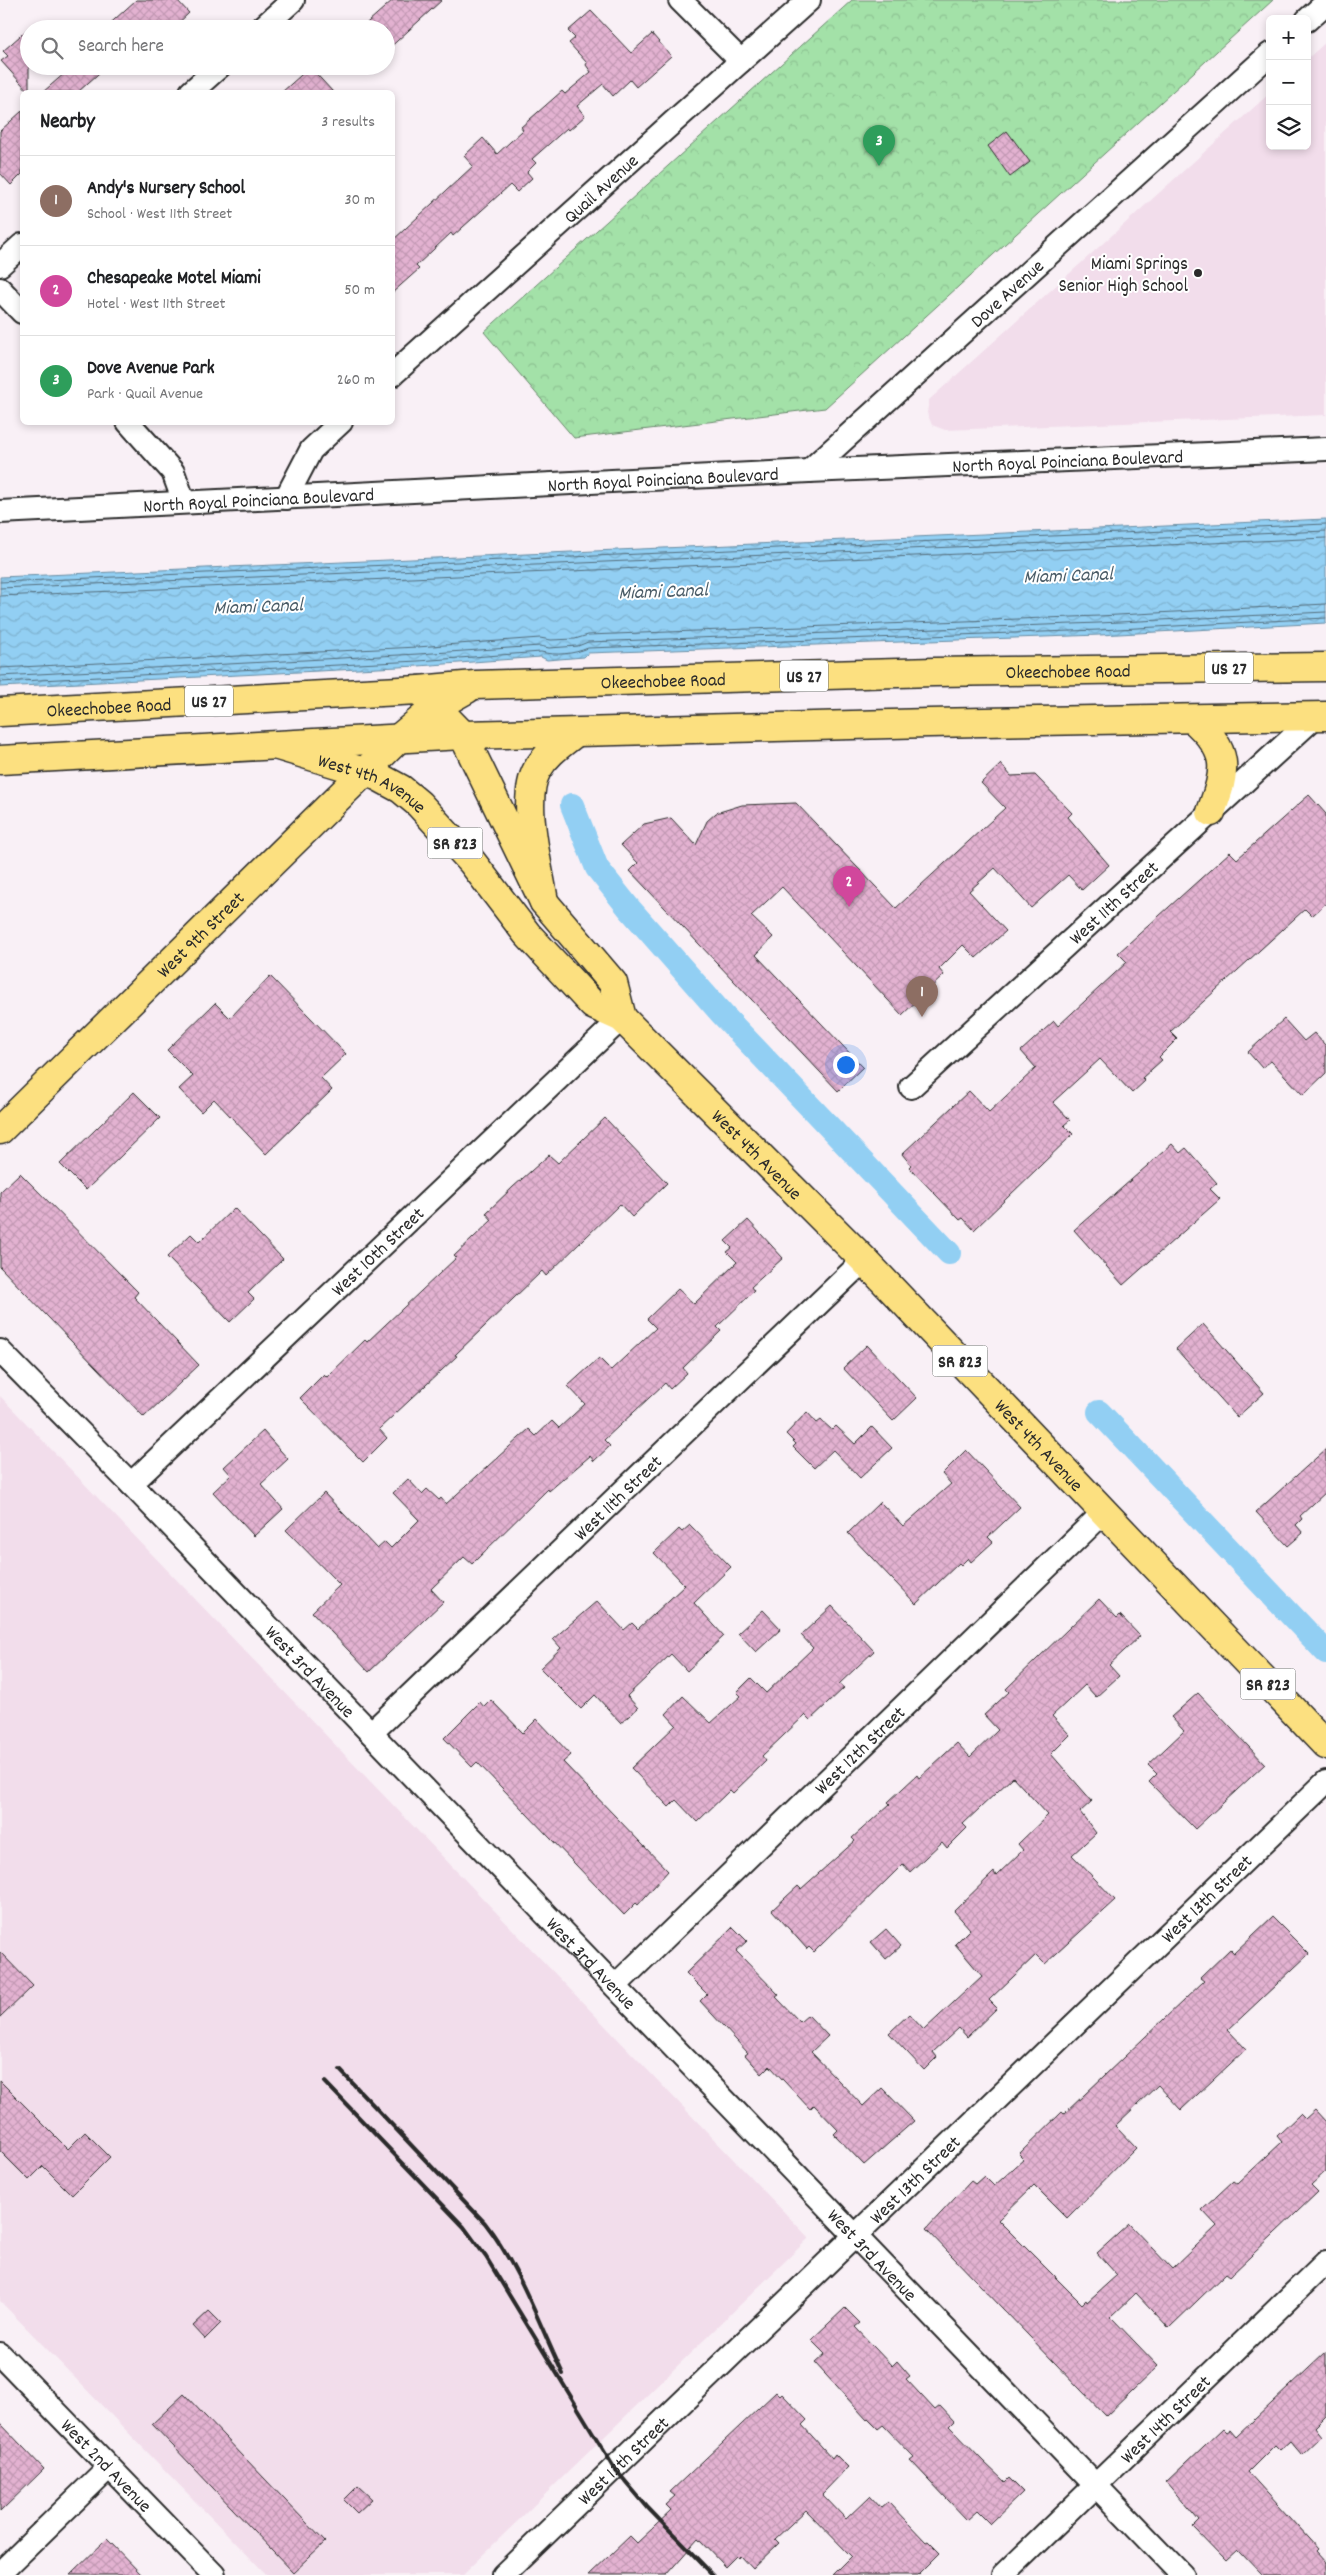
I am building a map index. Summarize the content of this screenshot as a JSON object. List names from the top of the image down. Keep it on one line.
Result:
{"streets":{"main road":["US 27","Okeechobee Road","West 4th Avenue","SR 823","West 9th Street"],"street":["Quail Avenue","Dove Avenue","North Royal Poinciana Boulevard","West 11th Street","West 10th Street","West 3rd Avenue","West 12th Street","West 13th Street","West 14th Street","West 2nd Avenue"]},"crossings":[["Dove Avenue","North Royal Poinciana Boulevard"],["Okeechobee Road","West 4th Avenue"],["Okeechobee Road","West 9th Street"],["West 4th Avenue","West 11th Street"],["West 4th Avenue","West 9th Street"],["West 4th Avenue","West 10th Street"],["West 4th Avenue","West 12th Street"],["West 11th Street","West 3rd Avenue"],["West 10th Street","West 3rd Avenue"],["West 3rd Avenue","West 12th Street"],["West 3rd Avenue","West 13th Street"],["West 3rd Avenue","West 14th Street"]],"water":["Miami Canal"],"places":["Miami Springs Senior High School"],"page":{"map_buttons":["+","−"],"search":"Search here","heading":["Nearby","3 results"],"pins":["3","2","1"],"list":[{"mark":"1","name":"Andy's Nursery School","note":"School · West 11th Street","value":"30 m"},{"mark":"2","name":"Chesapeake Motel Miami","note":"Hotel · West 11th Street","value":"50 m"},{"mark":"3","name":"Dove Avenue Park","note":"Park · Quail Avenue","value":"260 m"}]}}
